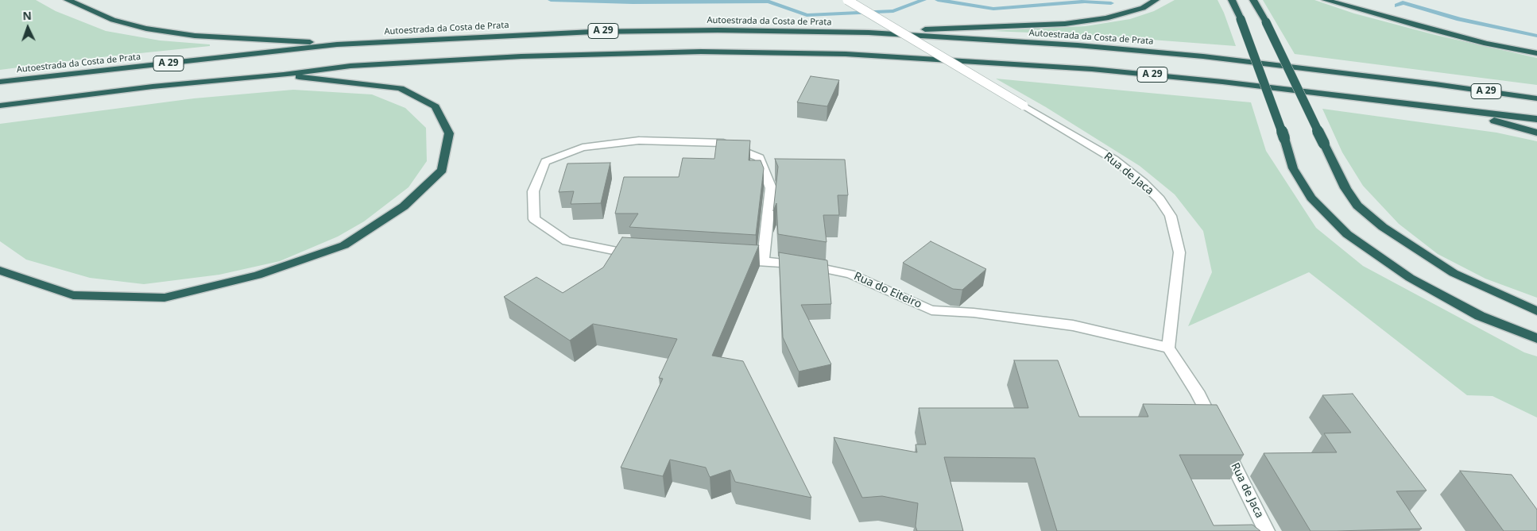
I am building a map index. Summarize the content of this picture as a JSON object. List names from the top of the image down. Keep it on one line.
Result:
{"streets":{"highway":["Autoestrada da Costa de Prata","A 29"],"street":["Rua de Jaca","Rua do Eiteiro"]},"crossings":[["Rua de Jaca","Rua do Eiteiro"]],"north":"top"}
